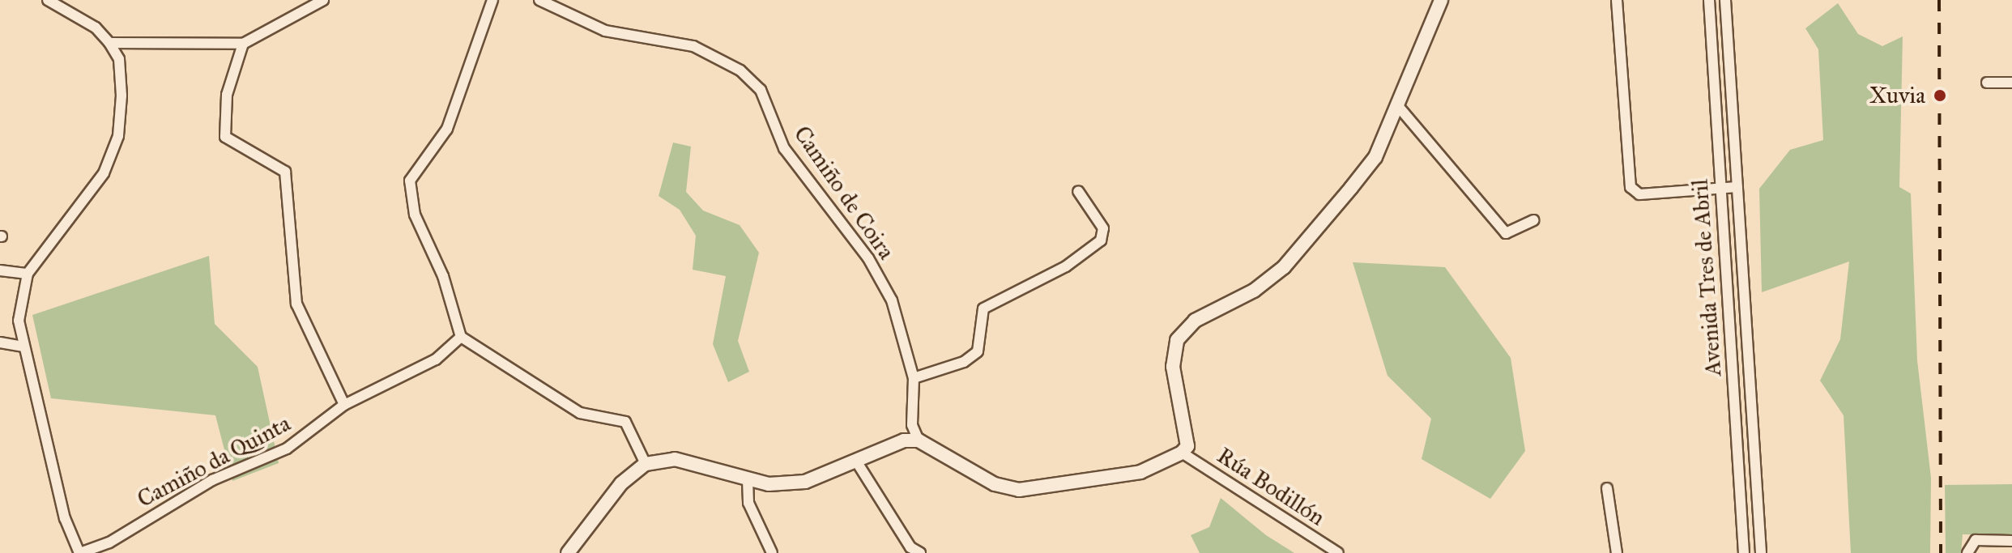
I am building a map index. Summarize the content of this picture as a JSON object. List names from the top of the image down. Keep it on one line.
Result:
{"streets":{"street":["Camiño de Coira","Avenida Tres de Abril","Camiño da Quinta","Rúa Bodillón"]},"places":["Xuvia"]}
